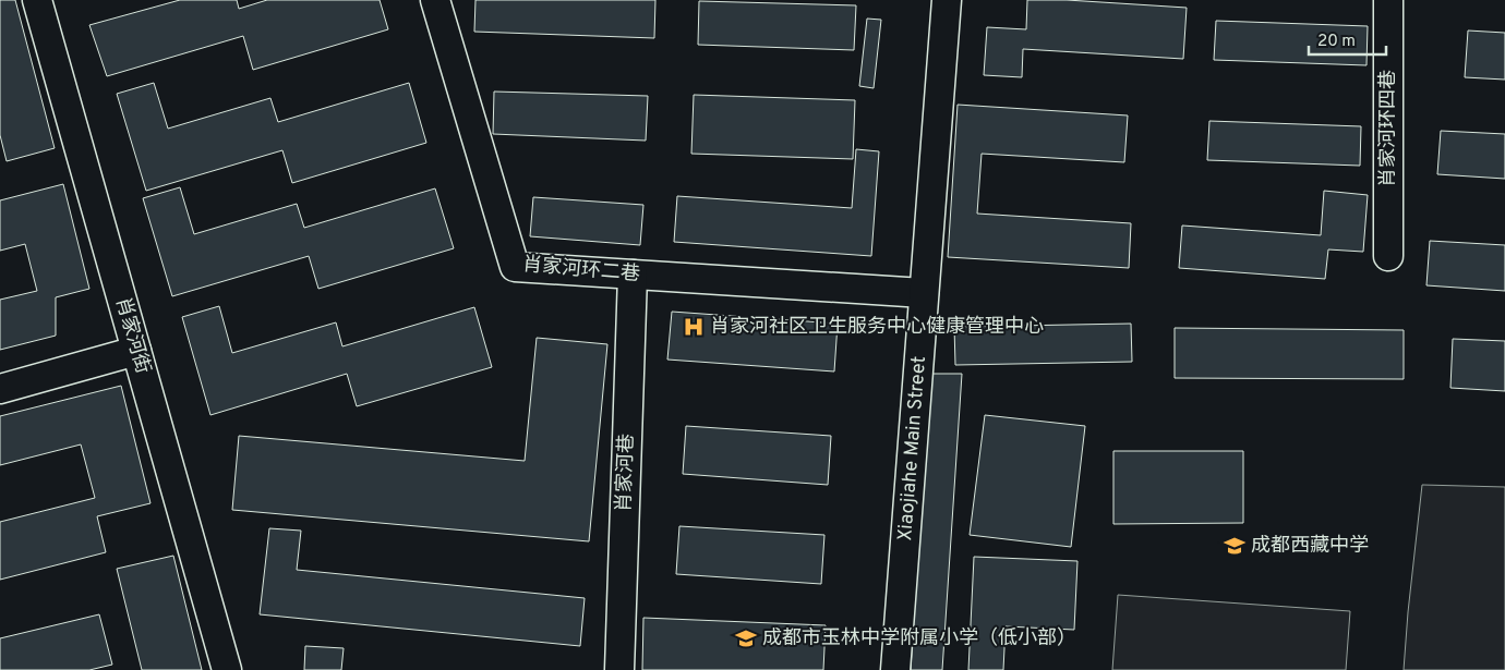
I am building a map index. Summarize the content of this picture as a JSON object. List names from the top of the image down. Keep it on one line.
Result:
{"streets":{"street":["肖家河环四巷","肖家河环二巷","肖家河街","Xiaojiahe Main Street","肖家河巷"]},"crossings":[["肖家河环二巷","Xiaojiahe Main Street"],["肖家河环二巷","肖家河巷"]],"places":{"hospital":["肖家河社区卫生服务中心健康管理中心"],"school or university":["成都西藏中学","成都市玉林中学附属小学（低小部）"]},"scale_bar":"20 m"}
